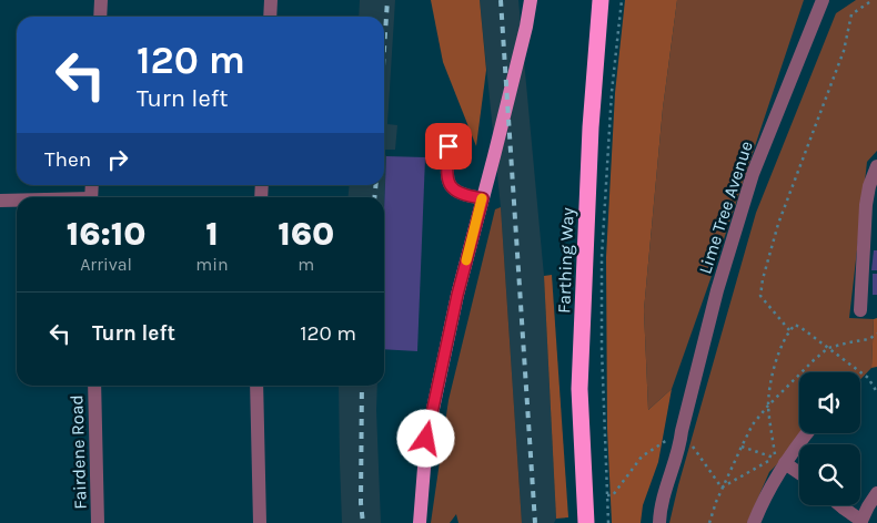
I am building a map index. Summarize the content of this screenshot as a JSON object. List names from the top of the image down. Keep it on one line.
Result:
{"streets":{"highway":["Farthing Way"],"street":["Lime Tree Avenue","Fairdene Road"]},"page":{"turn":["120 m","Turn left"],"then":"Then","eta":["16:10","Arrival","1","min","160","m"],"list":[{"name":"Turn left","value":"120 m"}]}}
